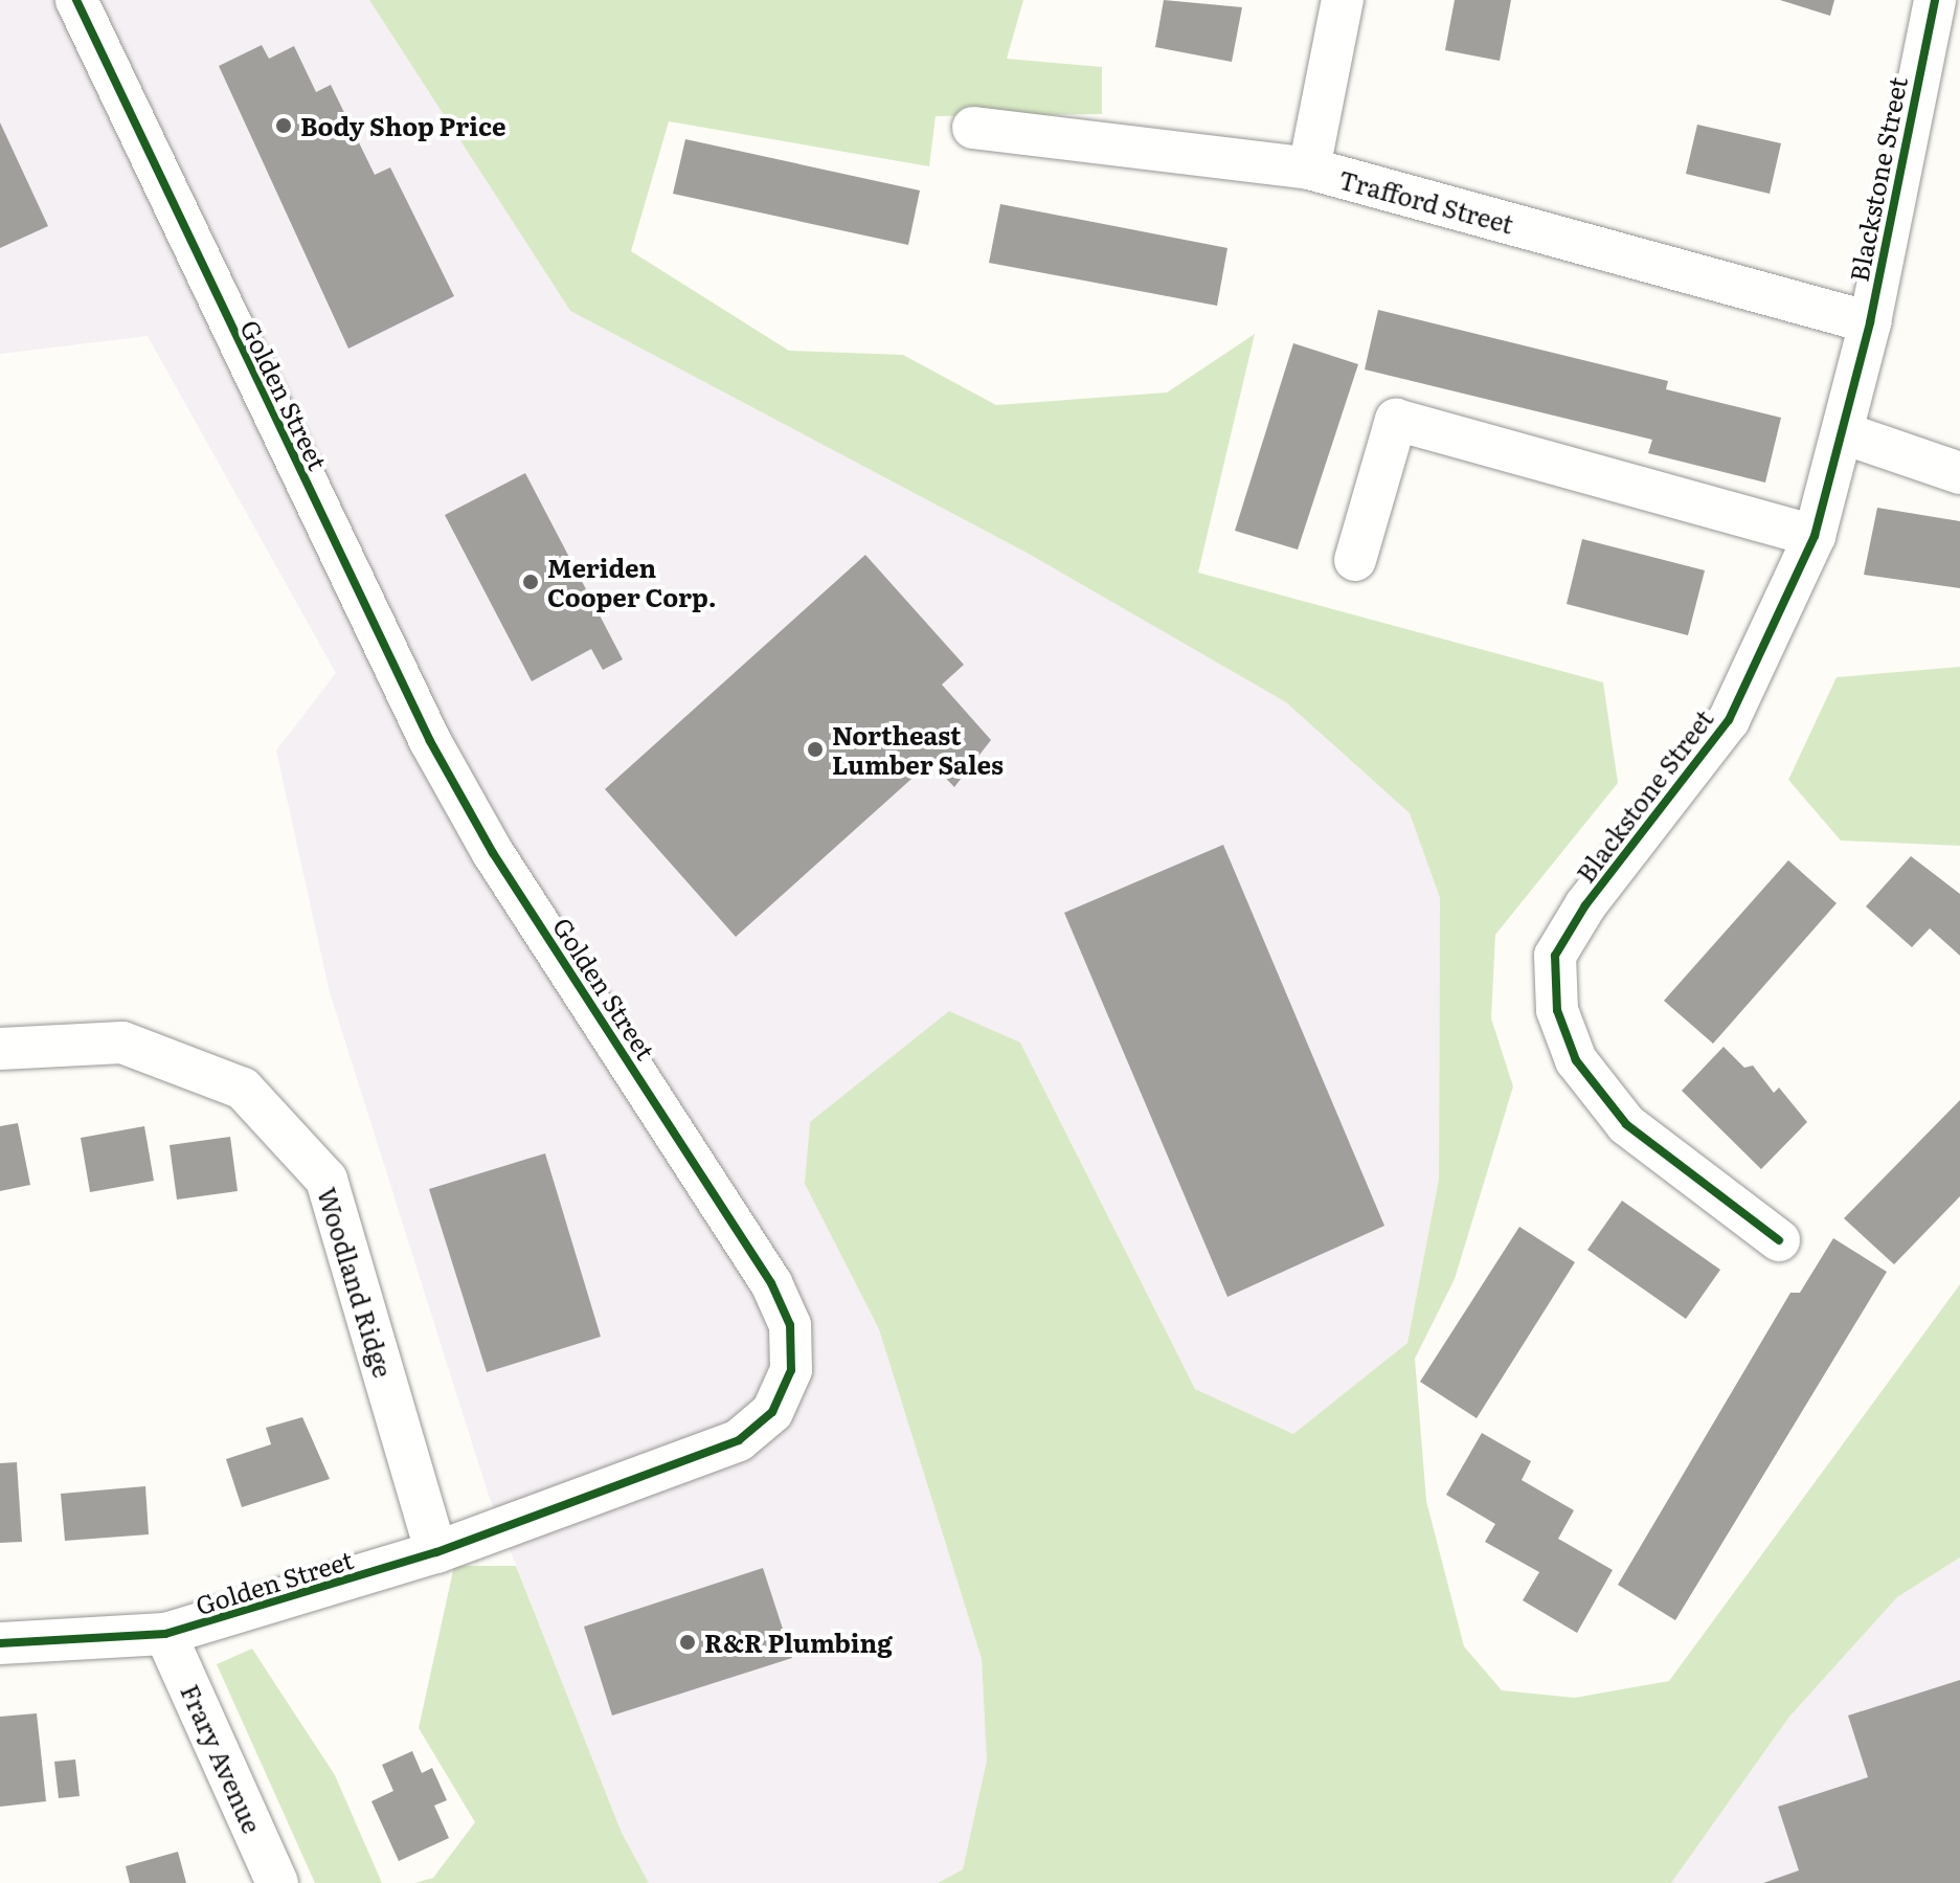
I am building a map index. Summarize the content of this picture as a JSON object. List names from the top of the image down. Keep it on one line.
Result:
{"streets":{"street":["Blackstone Street","Trafford Street","Golden Street","Woodland Ridge","Frary Avenue"]},"crossings":[["Blackstone Street","Trafford Street"],["Golden Street","Woodland Ridge"],["Golden Street","Frary Avenue"]],"places":["Body Shop Price","Meriden Cooper Corp.","Northeast Lumber Sales","R&R Plumbing"]}
